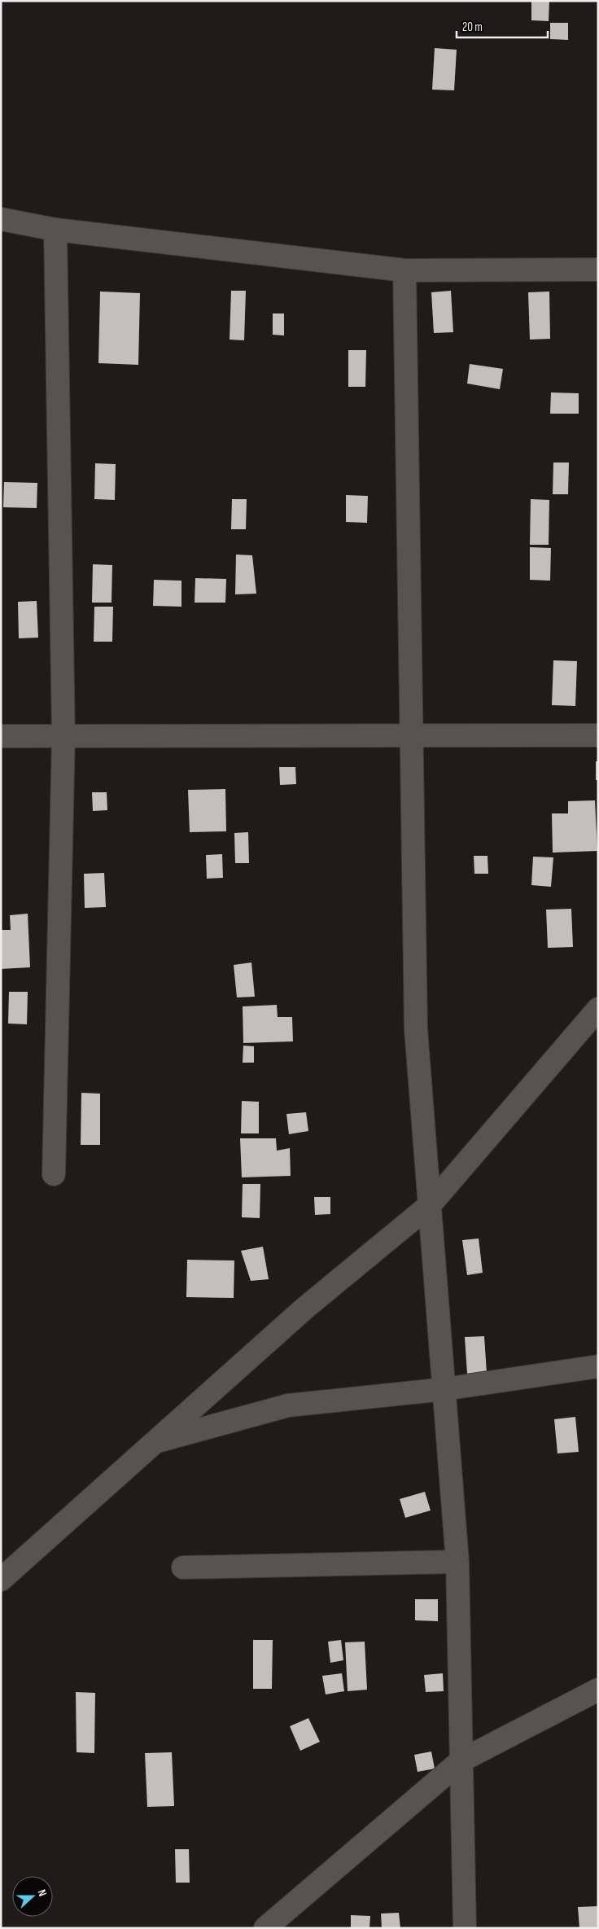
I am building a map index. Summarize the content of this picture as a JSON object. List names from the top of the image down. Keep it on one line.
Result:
{"scale_bar":"20 m","north":"right"}
